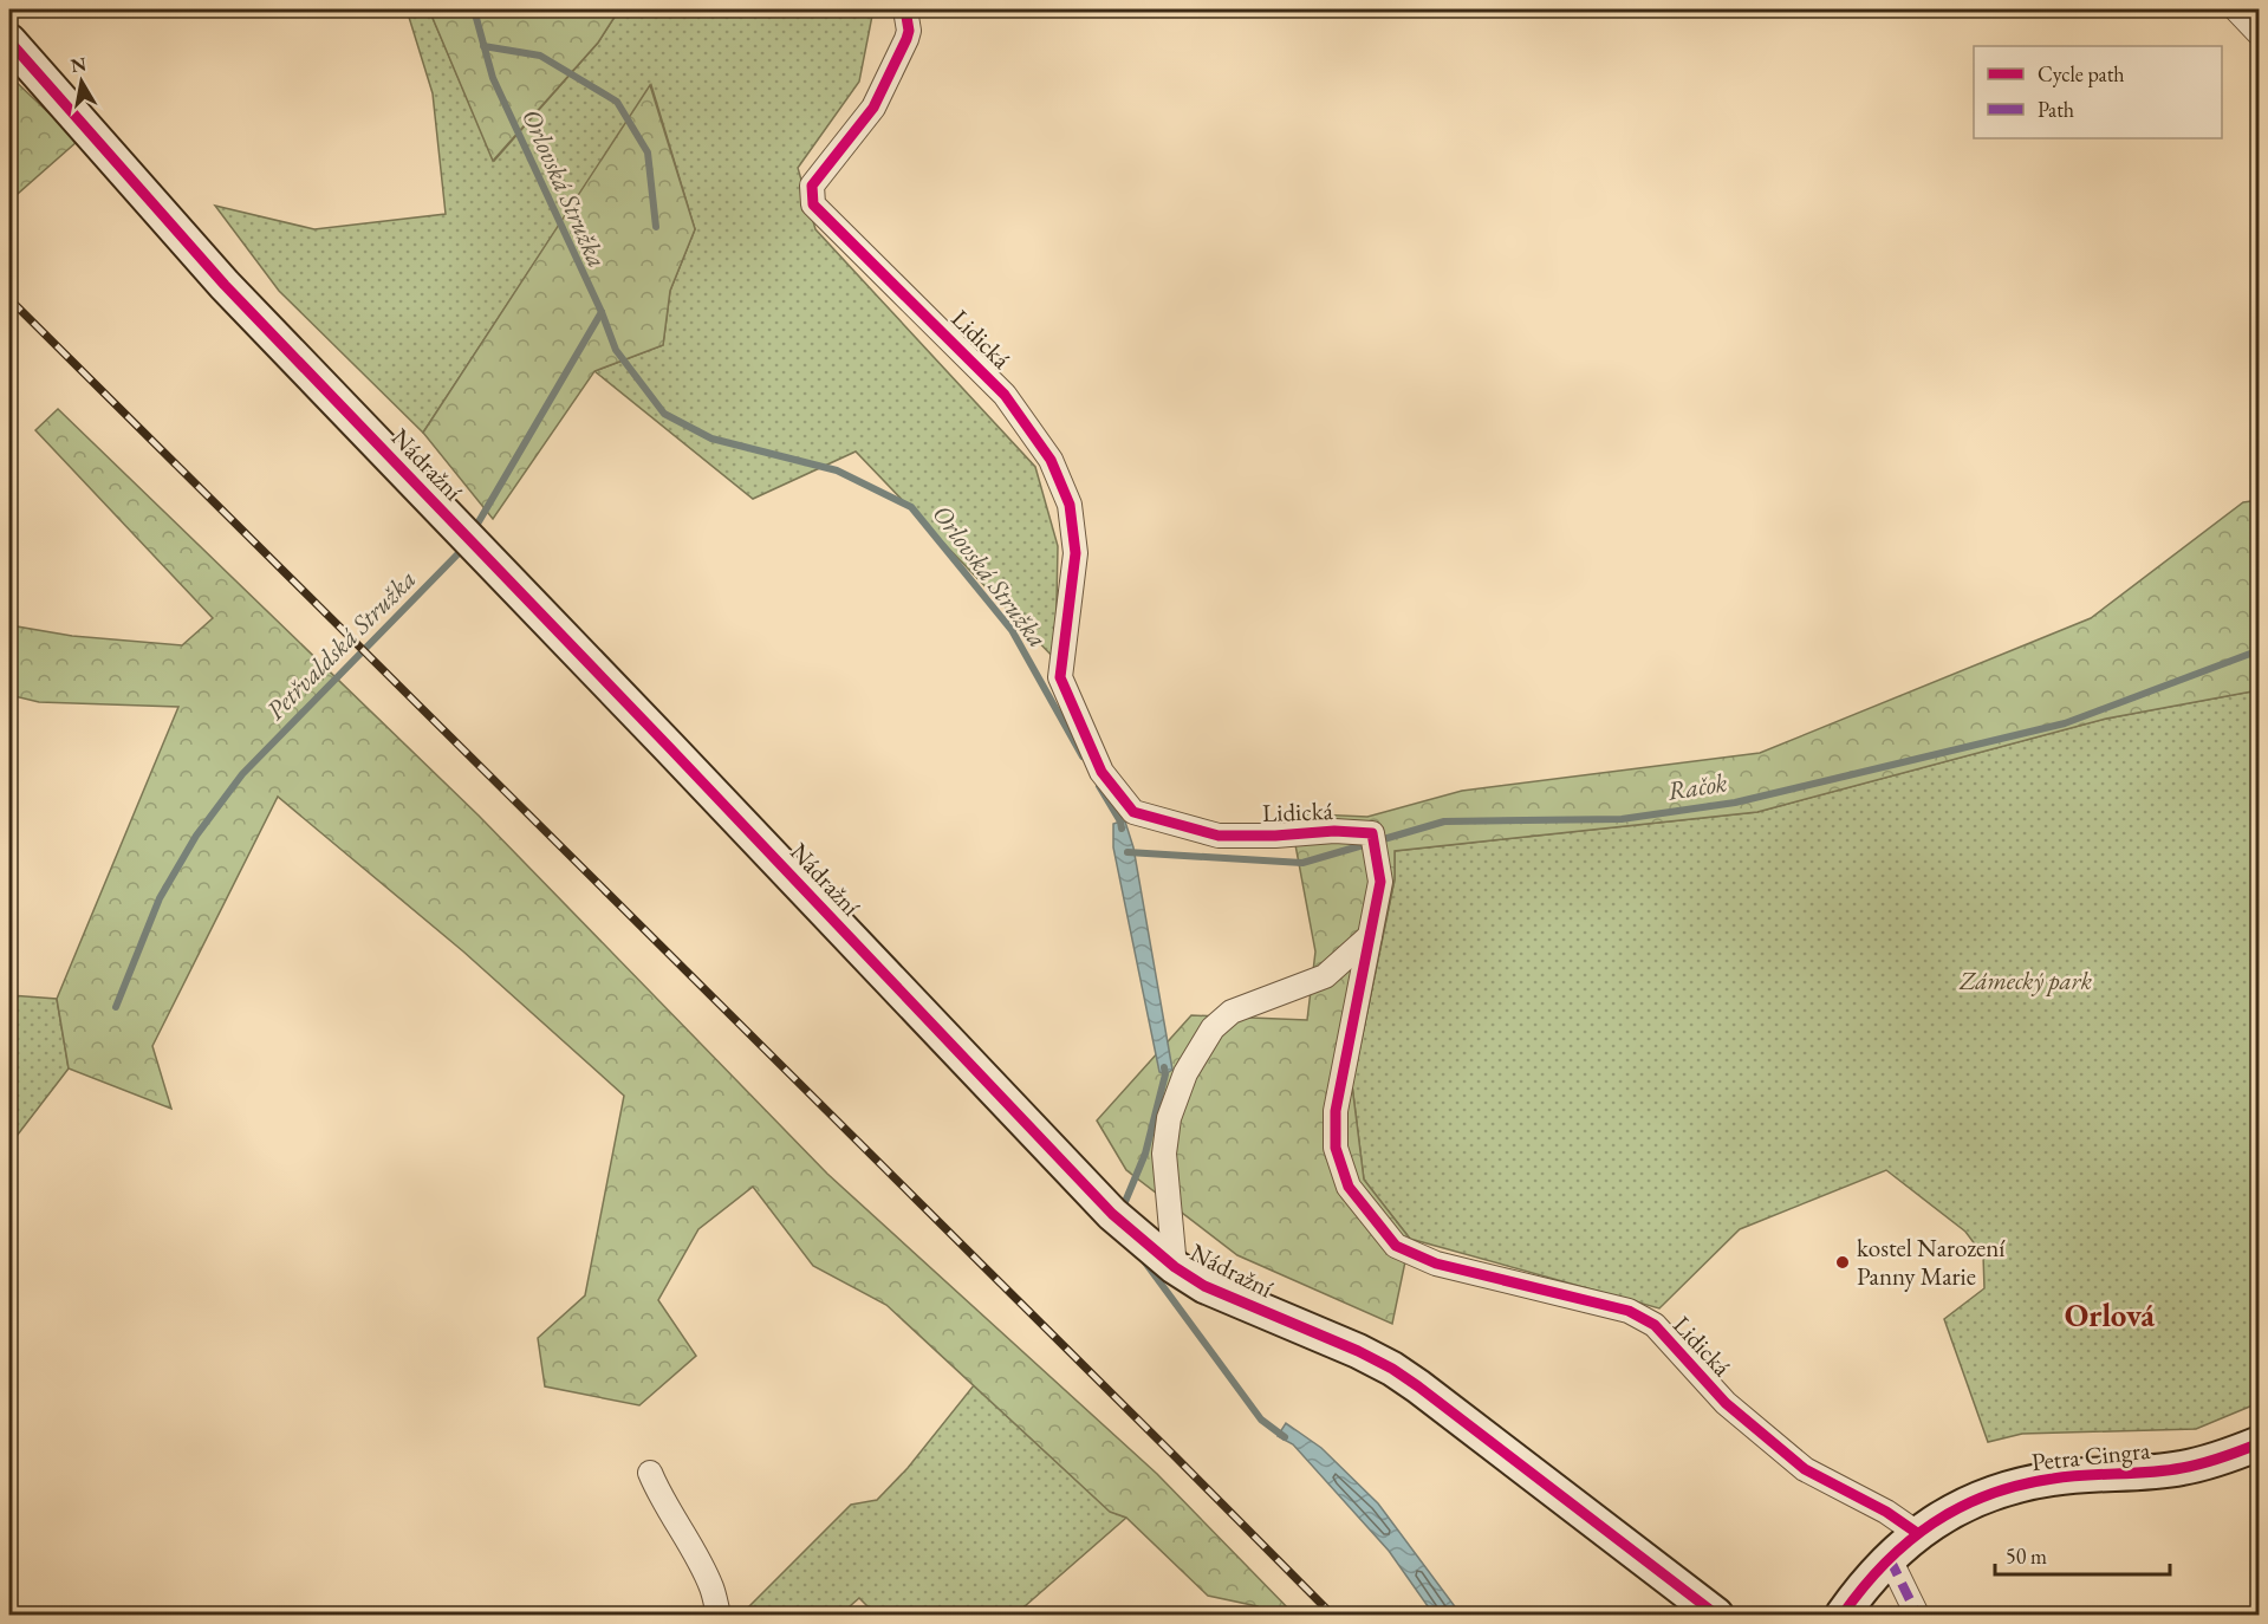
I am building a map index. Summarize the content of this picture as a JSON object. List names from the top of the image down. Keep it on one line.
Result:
{"streets":{"street":["Lidická","Nádražní","Petra Cingra"]},"crossings":[["Lidická","Petra Cingra"]],"districts":["Orlová"],"water":["Orlovská Stružka","Petřvaldská Stružka","Račok"],"parks":["Zámecký park"],"places":["kostel Narození Panny Marie"],"legend":["Cycle path","Path"],"scale_bar":"50 m","north":"top"}
